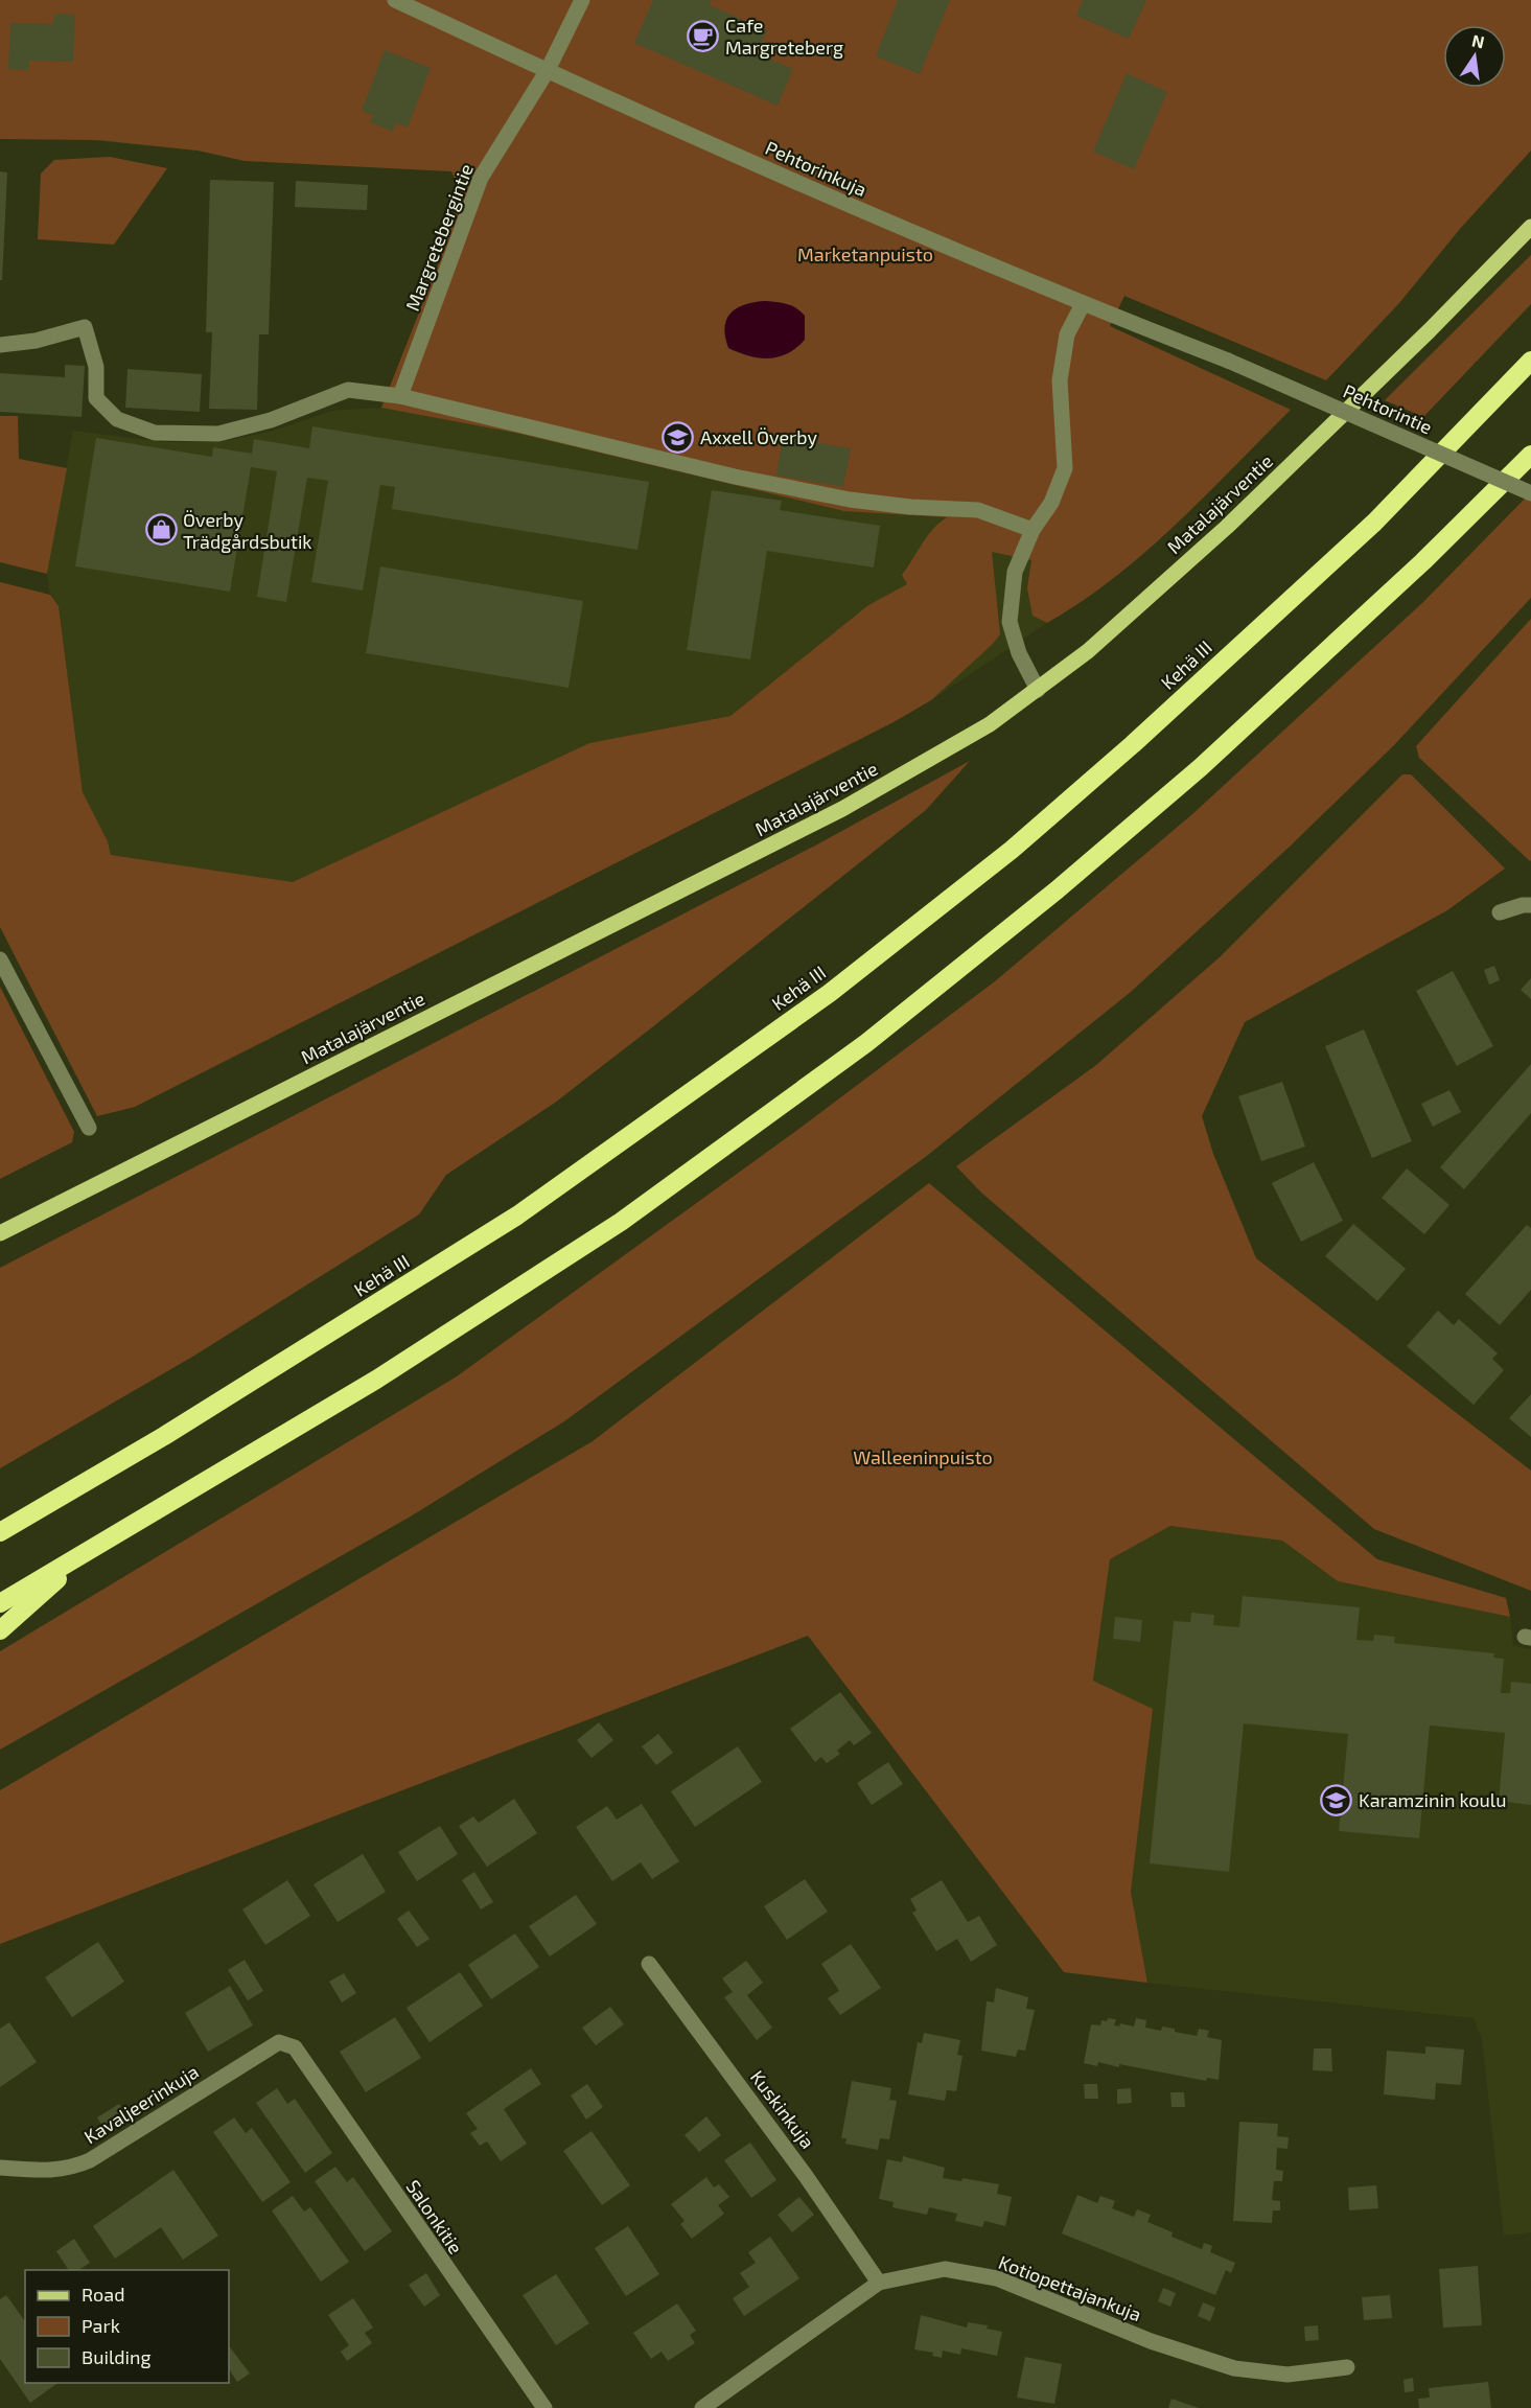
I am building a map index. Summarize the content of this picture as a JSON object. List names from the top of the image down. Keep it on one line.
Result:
{"streets":{"highway":["Kehä III"],"main road":["Matalajärventie"],"street":["Pehtorinkuja","Margretebergintie","Pehtorintie","Kavaljeerinkuja","Kuskinkuja","Salonkitie","Kotiopettajankuja"]},"crossings":[["Pehtorinkuja","Margretebergintie"],["Pehtorinkuja","Pehtorintie"],["Kavaljeerinkuja","Salonkitie"],["Kuskinkuja","Kotiopettajankuja"]],"parks":["Marketanpuisto","Walleeninpuisto"],"places":{"cafe":["Cafe Margreteberg"],"school or university":["Axxell Överby","Karamzinin koulu"],"shop":["Överby Trädgårdsbutik"]},"legend":["Road","Park","Building"],"north":"top"}
